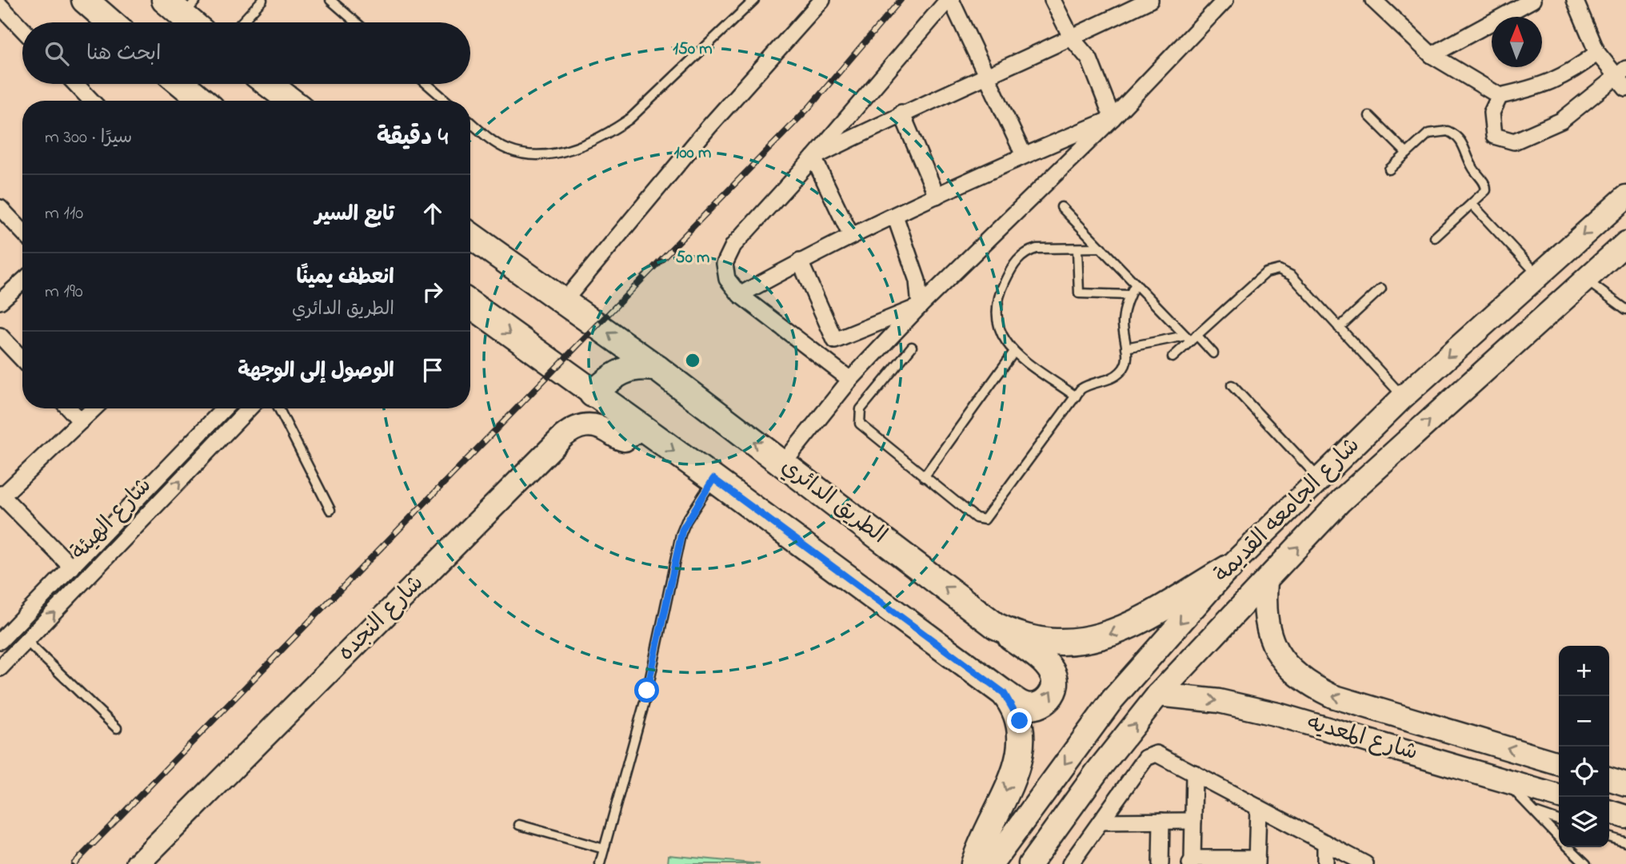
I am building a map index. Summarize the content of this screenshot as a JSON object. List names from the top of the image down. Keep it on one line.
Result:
{"streets":{"main road":["الطريق الدائري","شارع الجامعه القديمة","شارع النجده","شارع المعديه"],"street":["شارع الهيئة"]},"crossings":[["الطريق الدائري","شارع الجامعه القديمة"],["شارع الجامعه القديمة","شارع المعديه"]],"north":"top","page":{"search":"ابحث هنا","heading":["4 دقيقة","سيرًا · 300 m"],"list":[["تابع السير","110 m"],["انعطف يمينًا","الطريق الدائري","190 m"],"الوصول إلى الوجهة"],"map_buttons":["+","−"]},"rings":["150 m","100 m","50 m"]}
